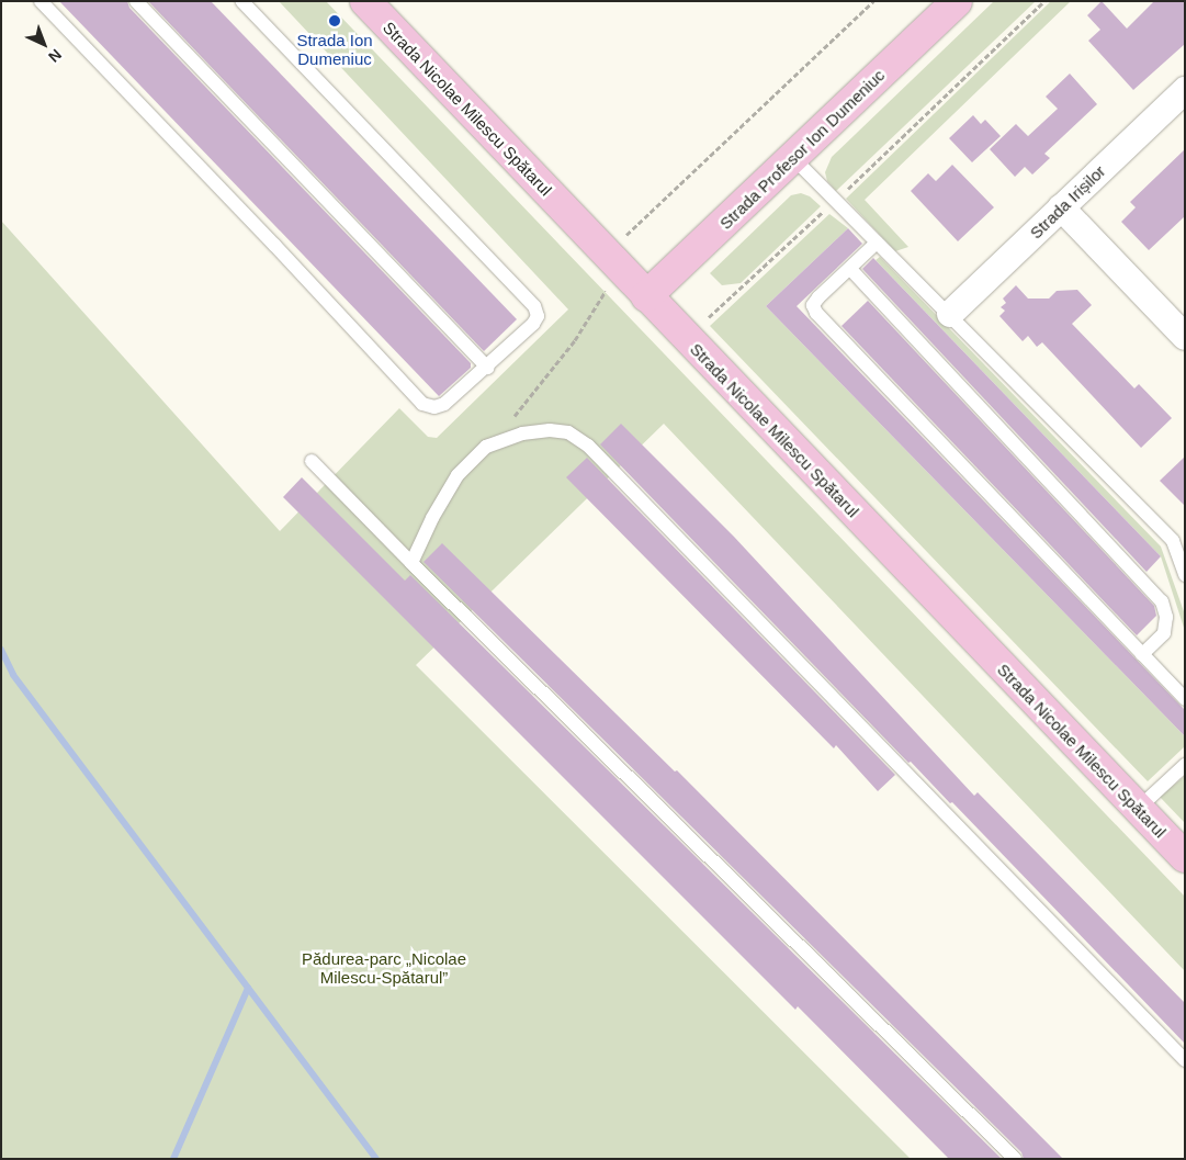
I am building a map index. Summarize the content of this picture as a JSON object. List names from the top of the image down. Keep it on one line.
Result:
{"streets":{"main road":["Strada Nicolae Milescu Spătarul","Strada Profesor Ion Dumeniuc"],"street":["Strada Irișilor"]},"crossings":[["Strada Nicolae Milescu Spătarul","Strada Profesor Ion Dumeniuc"]],"parks":["Pădurea-parc „Nicolae Milescu-Spătarul”"],"places":["Strada Ion Dumeniuc"],"north":"bottom right"}
